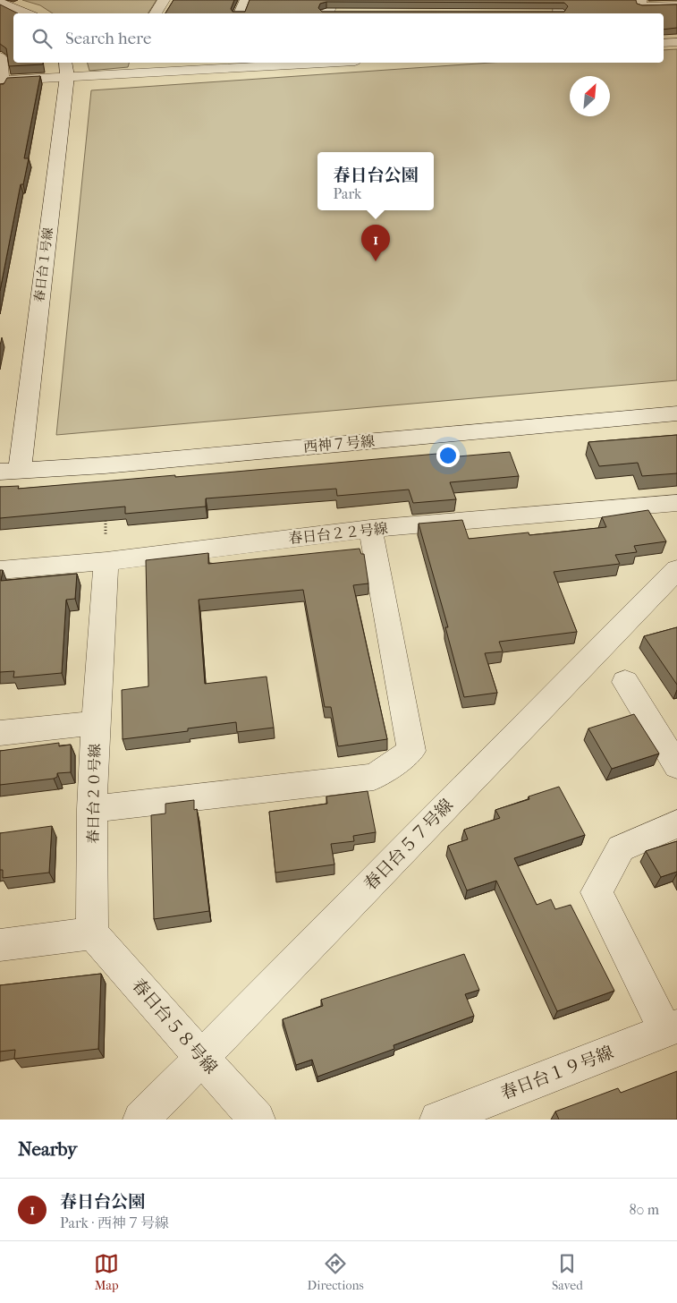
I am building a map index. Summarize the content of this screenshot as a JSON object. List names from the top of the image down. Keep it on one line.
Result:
{"streets":{"street":["春日台１号線","西神７号線","春日台２２号線","春日台２０号線","春日台５７号線","春日台５８号線","春日台１９号線"]},"crossings":[["春日台１号線","西神７号線"],["春日台２２号線","春日台２０号線"],["春日台２０号線","春日台５８号線"],["春日台５７号線","春日台５８号線"]],"north":"top right","page":{"search":"Search here","popup":["春日台公園","Park"],"pins":"1","heading":"Nearby","list":[{"mark":"1","name":"春日台公園","note":"Park · 西神７号線","value":"80 m"}],"nav":["Map","Directions","Saved"]}}
